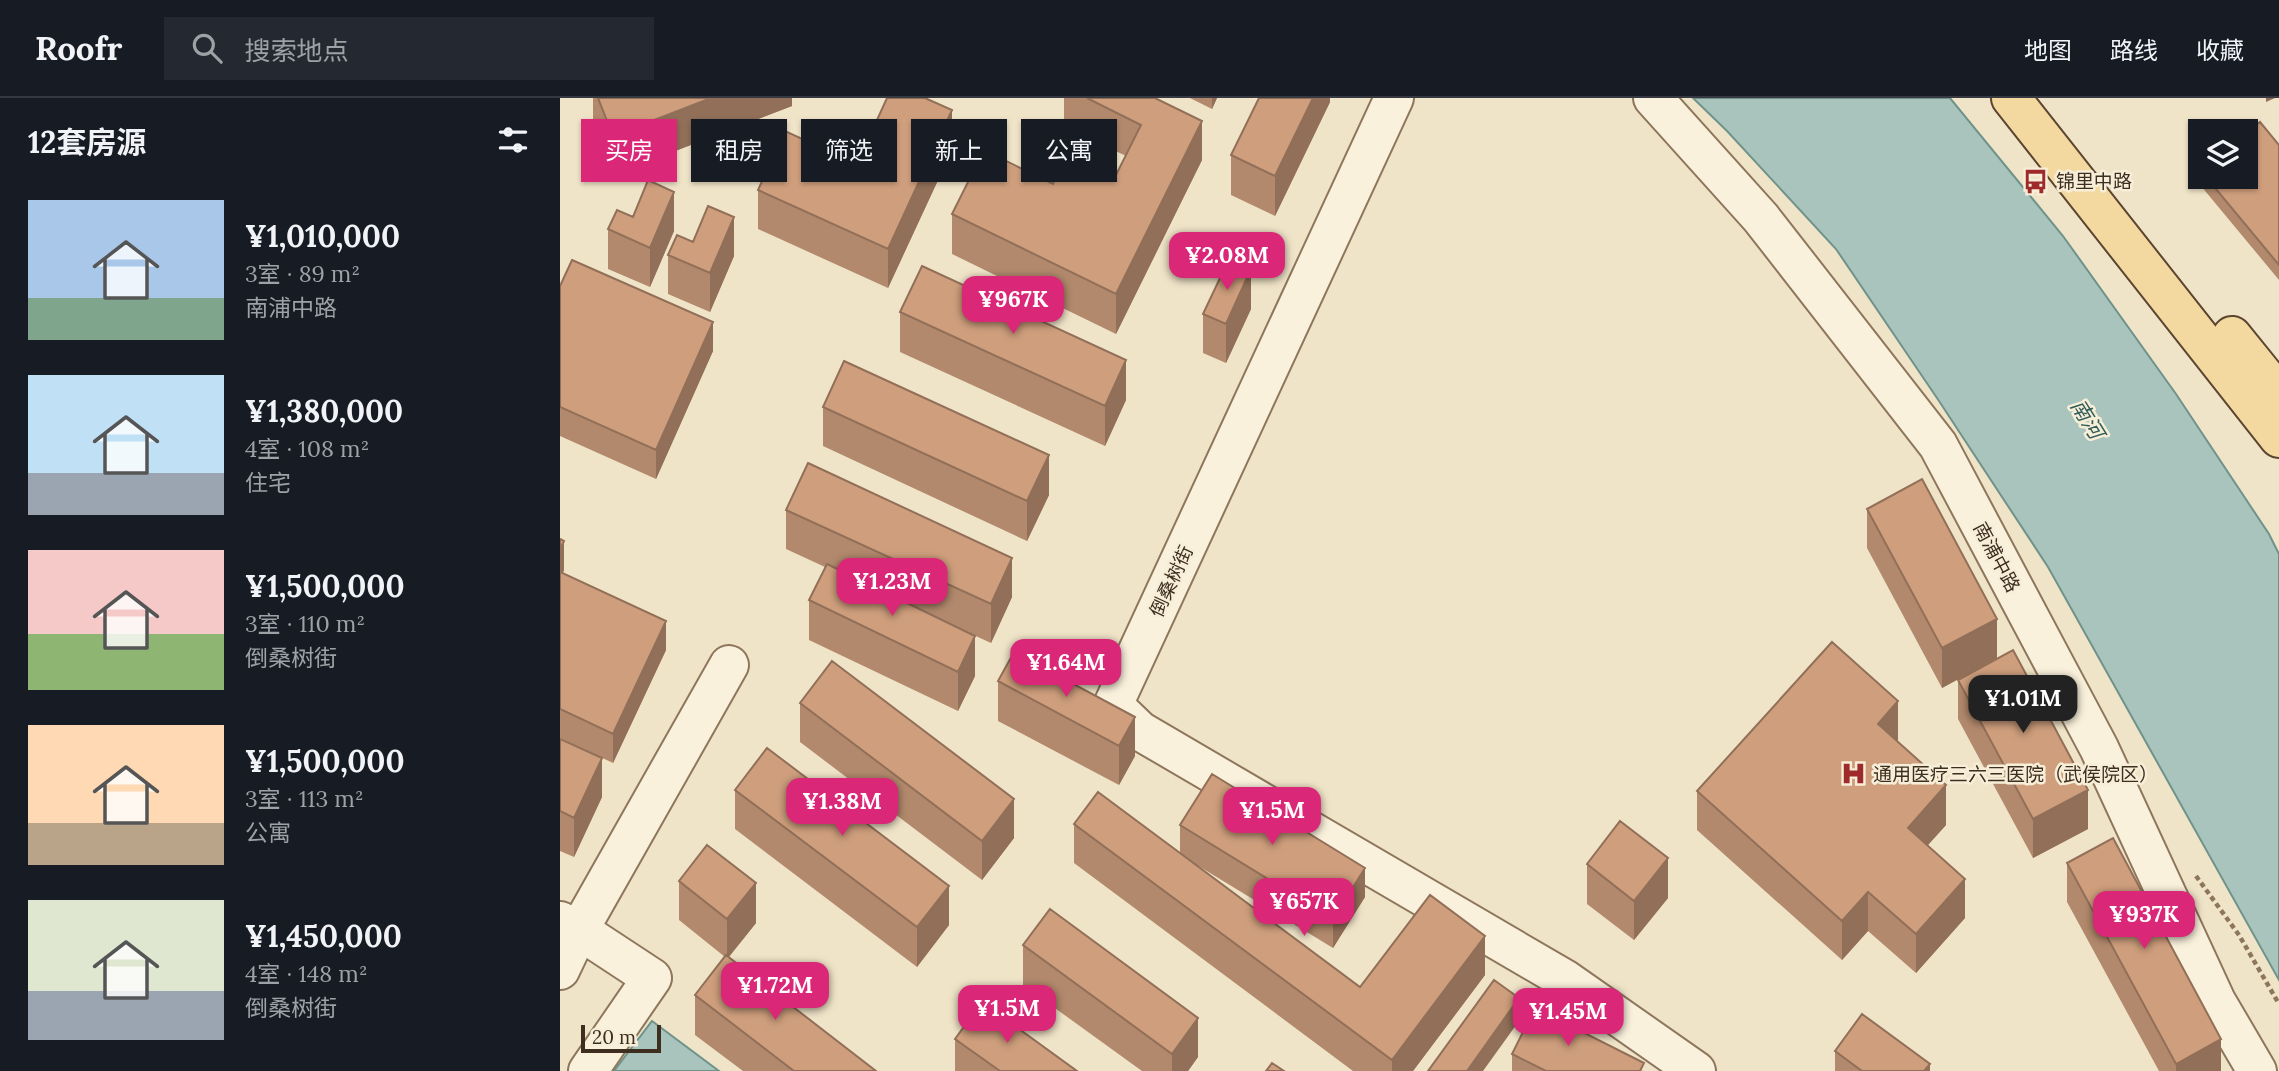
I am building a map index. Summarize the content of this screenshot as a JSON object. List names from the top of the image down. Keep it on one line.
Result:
{"streets":{"street":["南浦中路","倒桑树街"]},"water":["南河"],"places":{"bus stop":["锦里中路"],"hospital":["通用医疗三六三医院（武侯院区）"]},"scale_bar":"20 m","page":{"header":"Roofr","search":"搜索地点","nav":["地图","路线","收藏"],"heading":"12套房源","chip":["买房","租房","筛选","新上","公寓"],"list":[{"name":"¥1,010,000","note":"3室 · 89 m² · 南浦中路"},{"name":"¥1,380,000","note":"4室 · 108 m² · 住宅"},{"name":"¥1,500,000","note":"3室 · 110 m² · 倒桑树街"},{"name":"¥1,500,000","note":"3室 · 113 m² · 公寓"},{"name":"¥1,450,000","note":"4室 · 148 m² · 倒桑树街"}],"price":["¥2.08M","¥967K","¥1.23M","¥1.64M","¥1.01M","¥1.38M","¥1.5M","¥657K","¥937K","¥1.72M","¥1.5M","¥1.45M"],"scale":"20 m"}}
